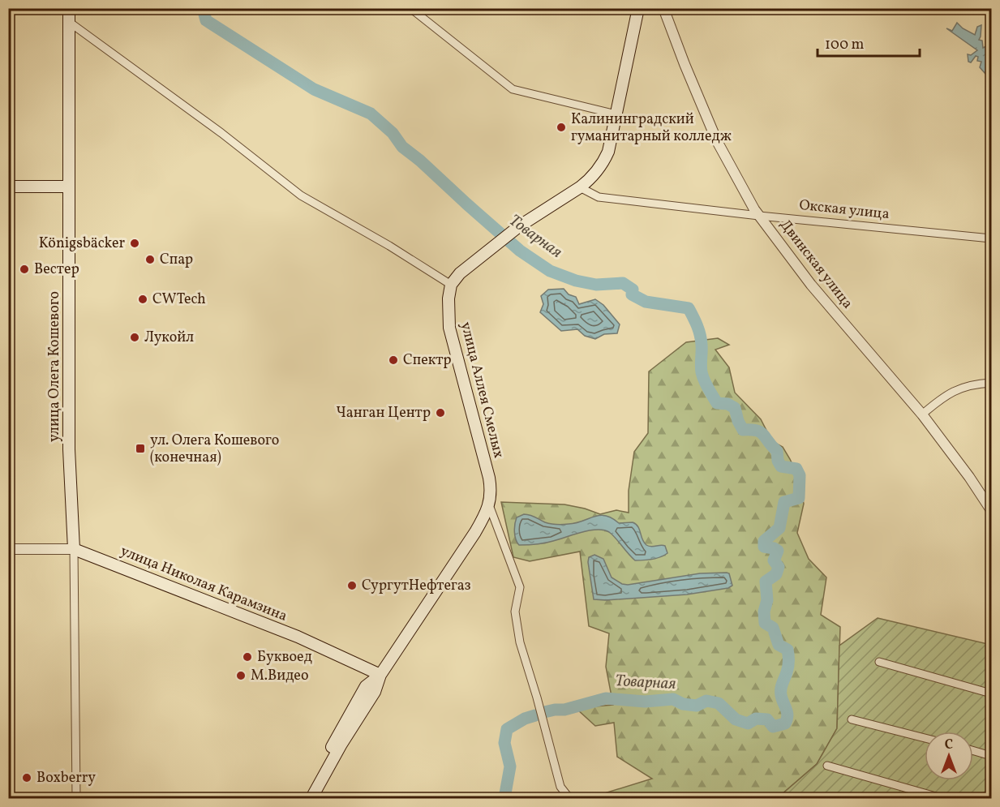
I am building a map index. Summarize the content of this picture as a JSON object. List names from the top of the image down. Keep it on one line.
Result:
{"streets":{"main road":["улица Олега Кошевого","улица Аллея Смелых","улица Николая Карамзина"],"street":["Окская улица","Двинская улица"]},"crossings":[["Окская улица","Двинская улица"],["улица Олега Кошевого","улица Николая Карамзина"]],"water":["Товарная"],"places":{"other":["Калининградский гуманитарный колледж","Königsbäcker","Спар","Вестер","CWTech","Лукойл","Спектр","Чанган Центр","СургутНефтегаз","Буквоед","M.Видео","Boxberry"],"transit":["ул. Олега Кошевого (конечная)"]},"scale_bar":"100 m","north":"top"}
